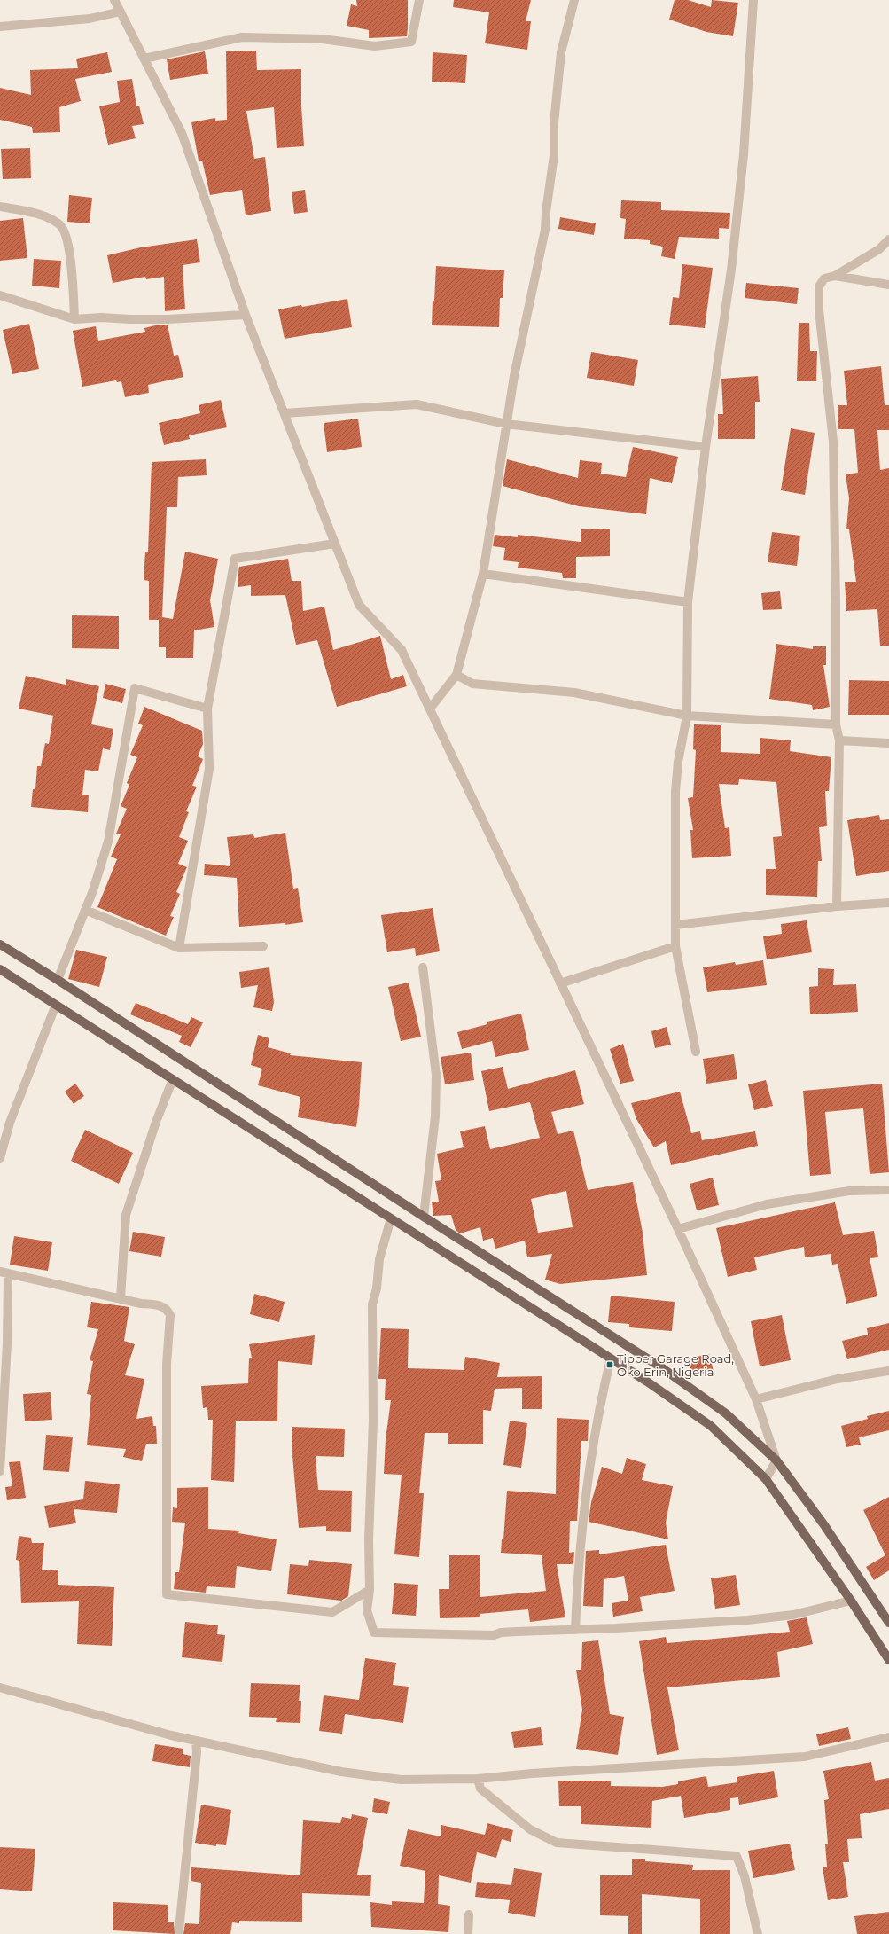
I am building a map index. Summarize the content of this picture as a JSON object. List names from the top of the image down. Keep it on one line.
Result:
{"places":{"transit":["Tipper Garage Road, Oko Erin, Nigeria"]}}
